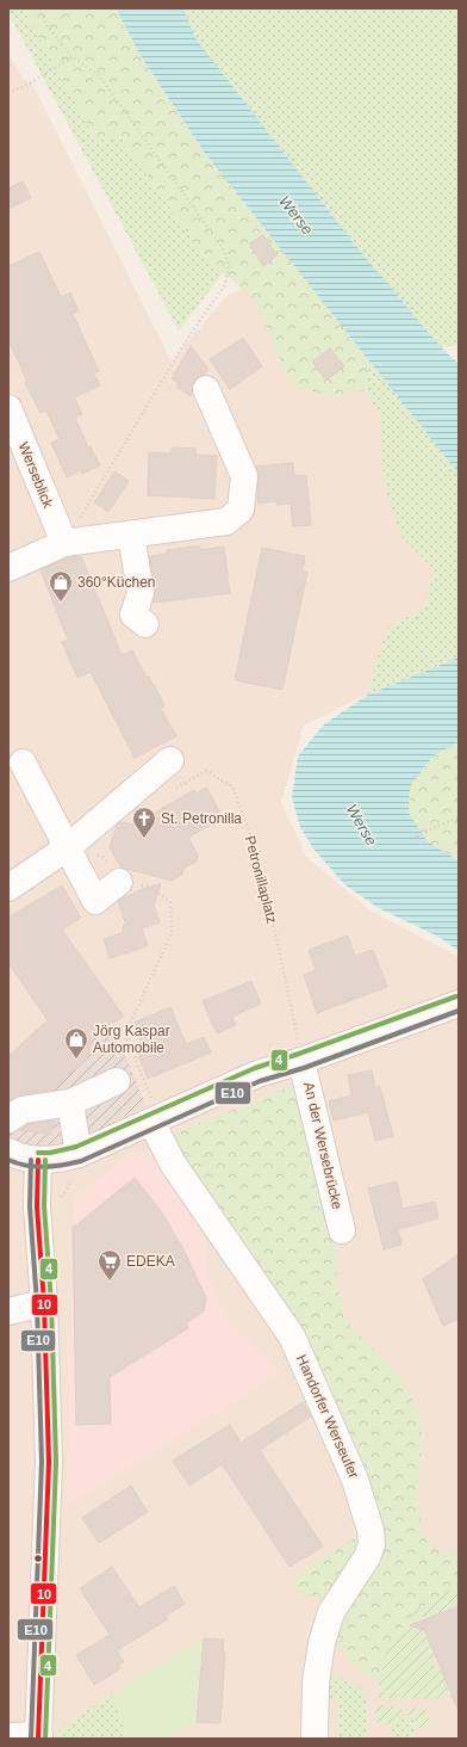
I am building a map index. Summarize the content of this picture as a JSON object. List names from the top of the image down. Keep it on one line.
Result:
{"streets":{"street":["Werseblick","An der Wersebrücke","Handorfer Werseufer"],"path":["Petronillaplatz"]},"crossings":[["Petronillaplatz","An der Wersebrücke"]],"water":["Werse"],"places":{"shop":["360°Küchen","Jörg Kaspar Automobile"],"church":["St. Petronilla"],"supermarket":["EDEKA"]},"lines":["transit line 4","transit line E10","transit line 10"]}
